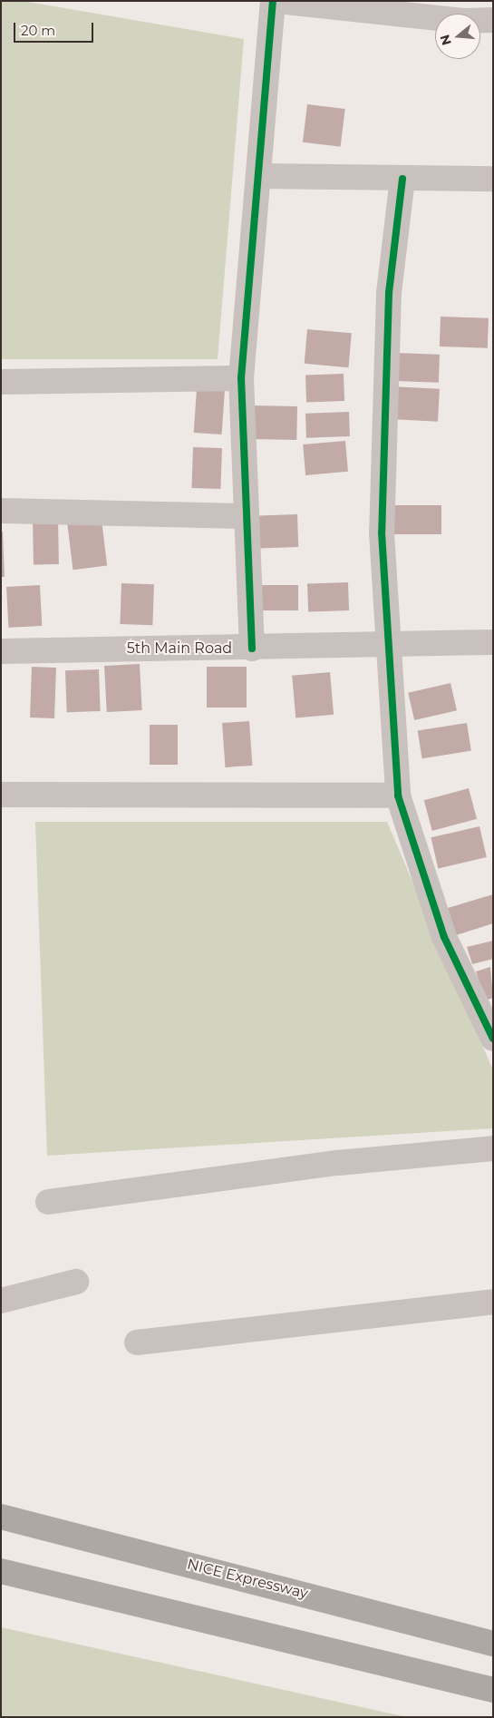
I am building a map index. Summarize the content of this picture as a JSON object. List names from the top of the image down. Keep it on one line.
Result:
{"streets":{"highway":["NICE Expressway"],"street":["5th Main Road"]},"scale_bar":"20 m","north":"left"}
